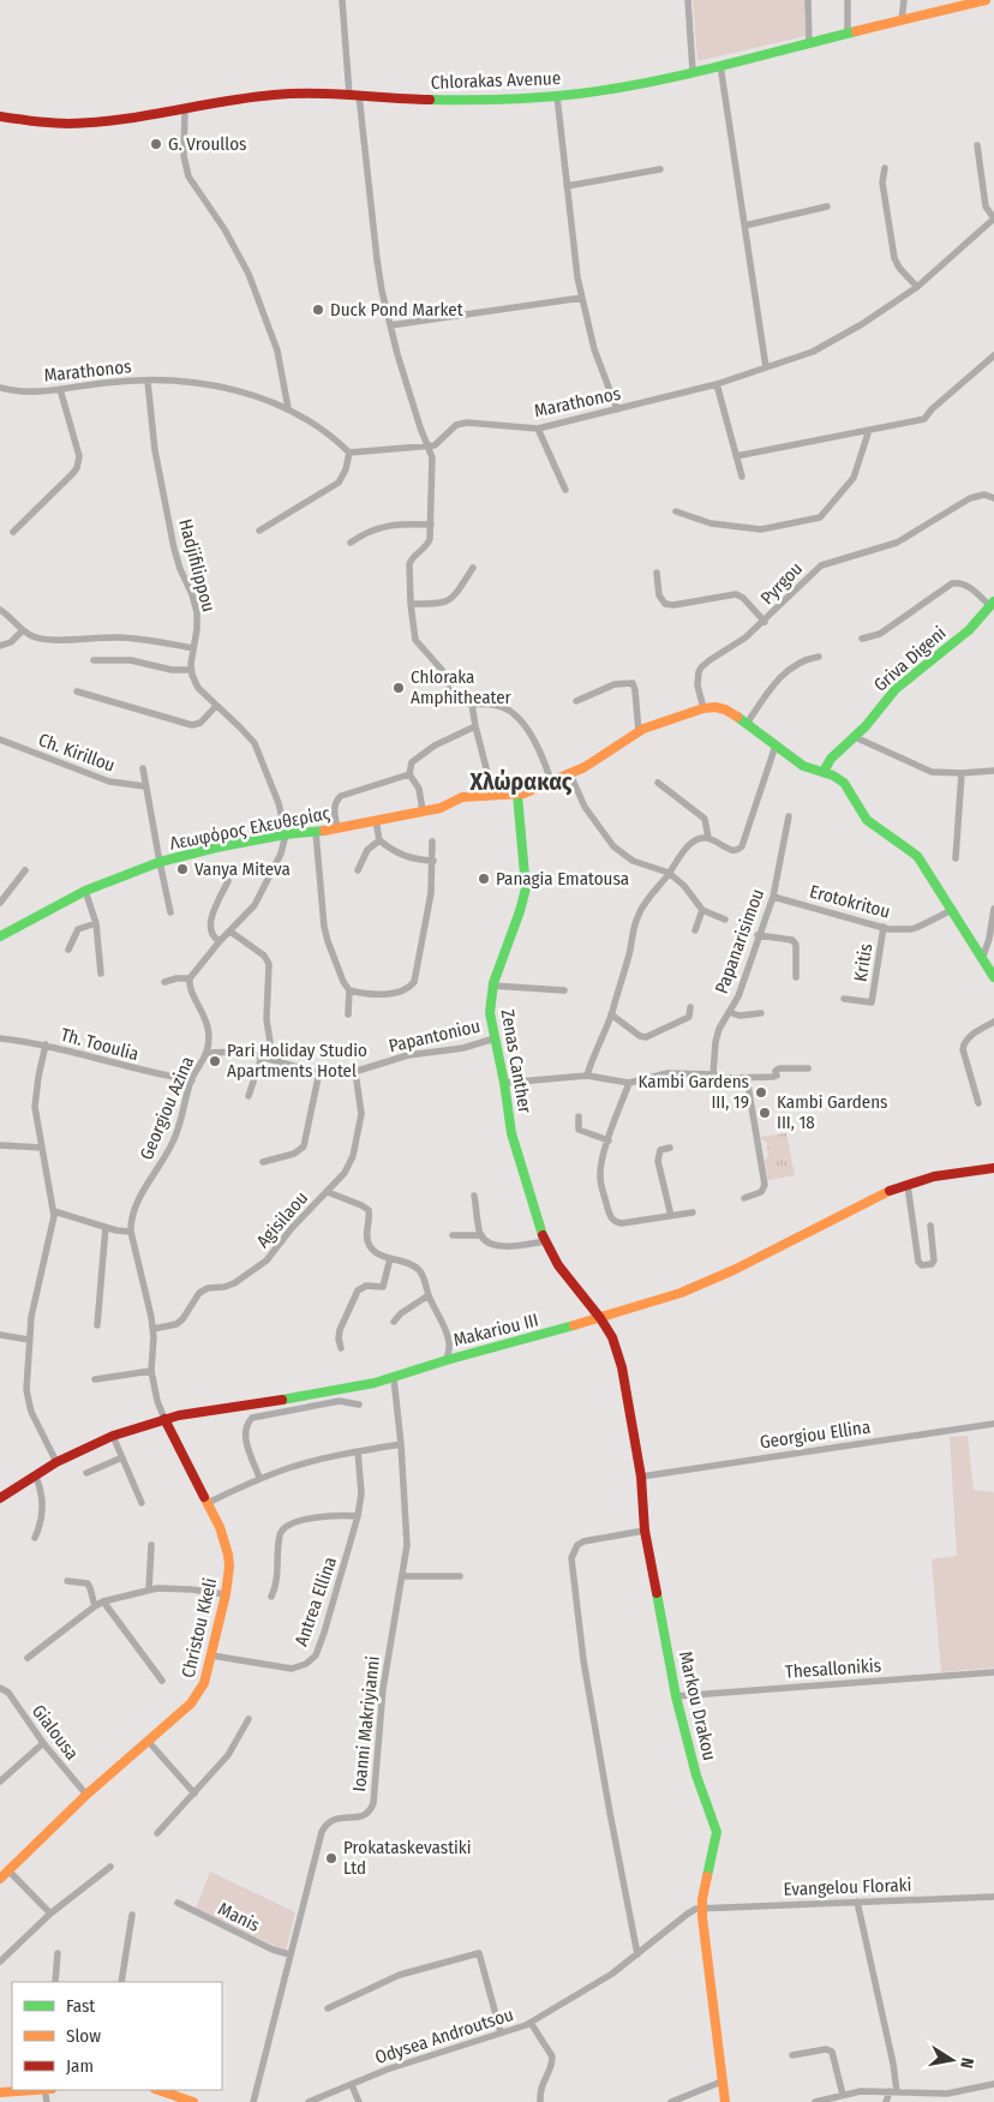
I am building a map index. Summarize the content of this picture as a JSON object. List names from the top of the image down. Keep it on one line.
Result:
{"streets":{"main road":["Chlorakas Avenue","Griva Digeni","Λεωφόρος Ελευθερίας","Zenas Canther","Makariou III","Christou Kkeli","Markou Drakou"],"street":["Marathonos","Hadjifilippou","Pyrgou","Ch. Kirillou","Erotokritou","Papanarisimou","Kritis","Papantoniou","Th. Tooulia","Georgiou Azina","Agisilaou","Georgiou Ellina","Antrea Ellina","Thesallonikis","Ioanni Makriyianni","Gialousa","Evangelou Floraki","Manis","Odysea Androutsou"]},"crossings":[["Marathonos","Hadjifilippou"],["Pyrgou","Λεωφόρος Ελευθερίας"],["Λεωφόρος Ελευθερίας","Zenas Canther"],["Erotokritou","Papanarisimou"],["Erotokritou","Kritis"],["Papantoniou","Zenas Canther"],["Papantoniou","Georgiou Azina"],["Papantoniou","Agisilaou"],["Th. Tooulia","Georgiou Azina"],["Zenas Canther","Makariou III"],["Zenas Canther","Markou Drakou"],["Georgiou Azina","Agisilaou"],["Georgiou Azina","Makariou III"],["Georgiou Azina","Christou Kkeli"],["Makariou III","Christou Kkeli"],["Makariou III","Markou Drakou"],["Makariou III","Ioanni Makriyianni"],["Georgiou Ellina","Markou Drakou"],["Antrea Ellina","Christou Kkeli"],["Christou Kkeli","Gialousa"],["Thesallonikis","Markou Drakou"],["Markou Drakou","Evangelou Floraki"],["Markou Drakou","Odysea Androutsou"],["Ioanni Makriyianni","Manis"],["Evangelou Floraki","Odysea Androutsou"]],"districts":["Χλώρακας"],"places":["G. Vroullos","Duck Pond Market","Chloraka Amphitheater","Vanya Miteva","Panagia Ematousa","Pari Holiday Studio Apartments Hotel","Kambi Gardens III, 19","Kambi Gardens III, 18","Prokataskevastiki Ltd"],"legend":["Fast","Slow","Jam"],"north":"right"}
